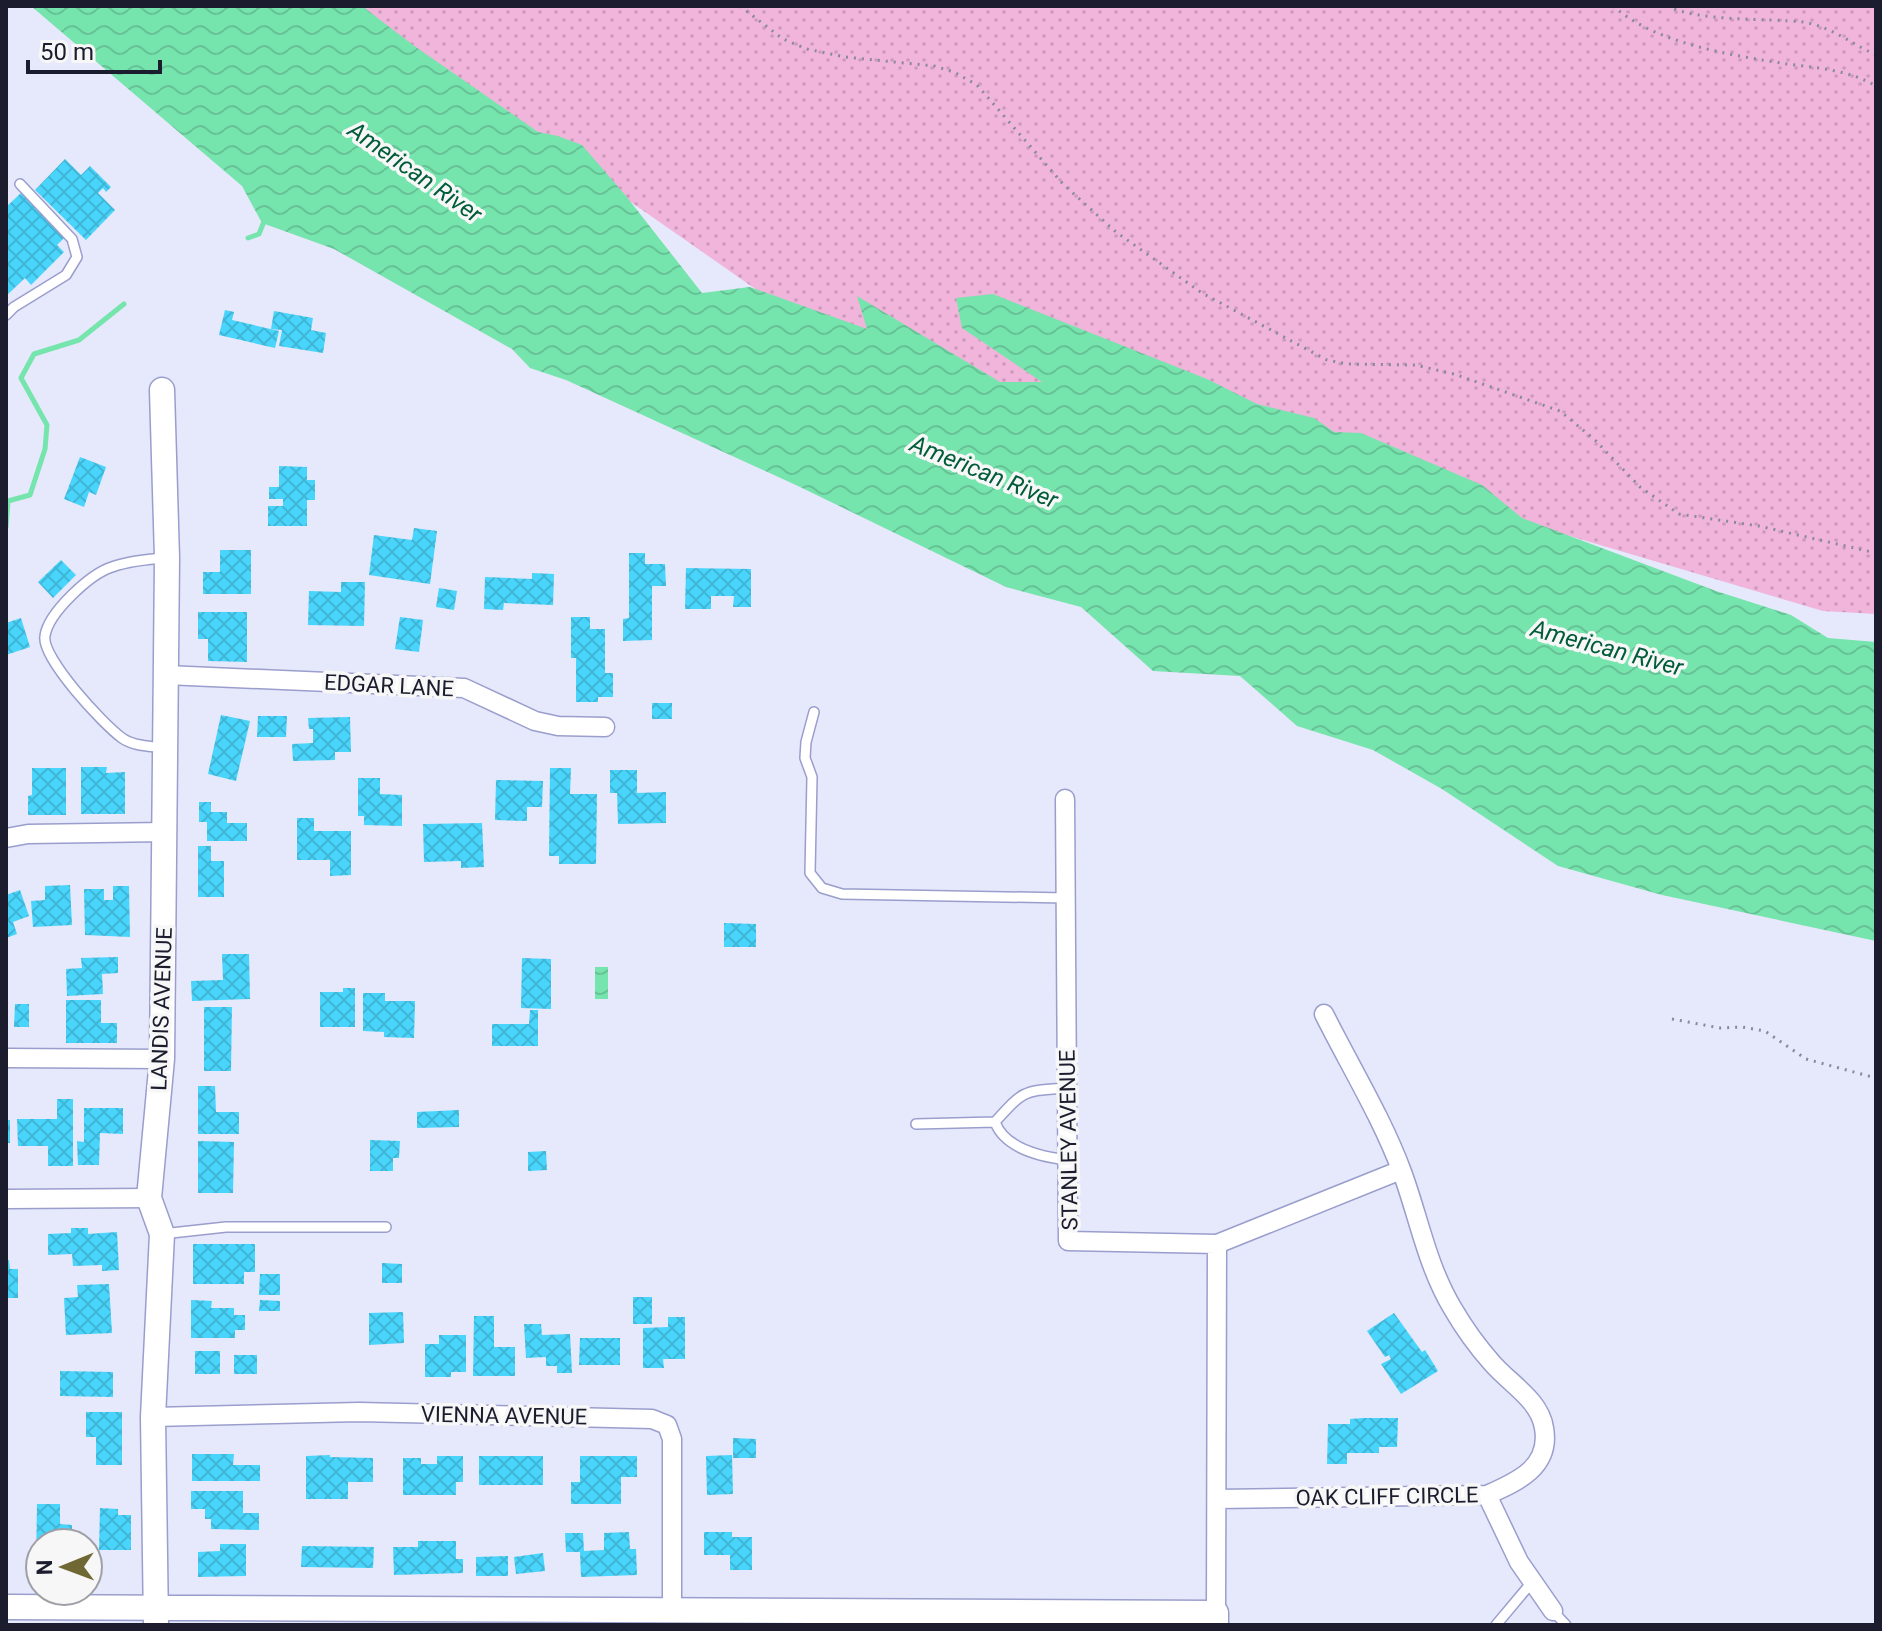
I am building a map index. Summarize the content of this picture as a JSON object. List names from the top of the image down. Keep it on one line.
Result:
{"streets":{"street":["EDGAR LANE","LANDIS AVENUE","STANLEY AVENUE","VIENNA AVENUE","OAK CLIFF CIRCLE"]},"crossings":[["EDGAR LANE","LANDIS AVENUE"],["LANDIS AVENUE","VIENNA AVENUE"]],"water":["American River"],"scale_bar":"50 m","north":"left"}
